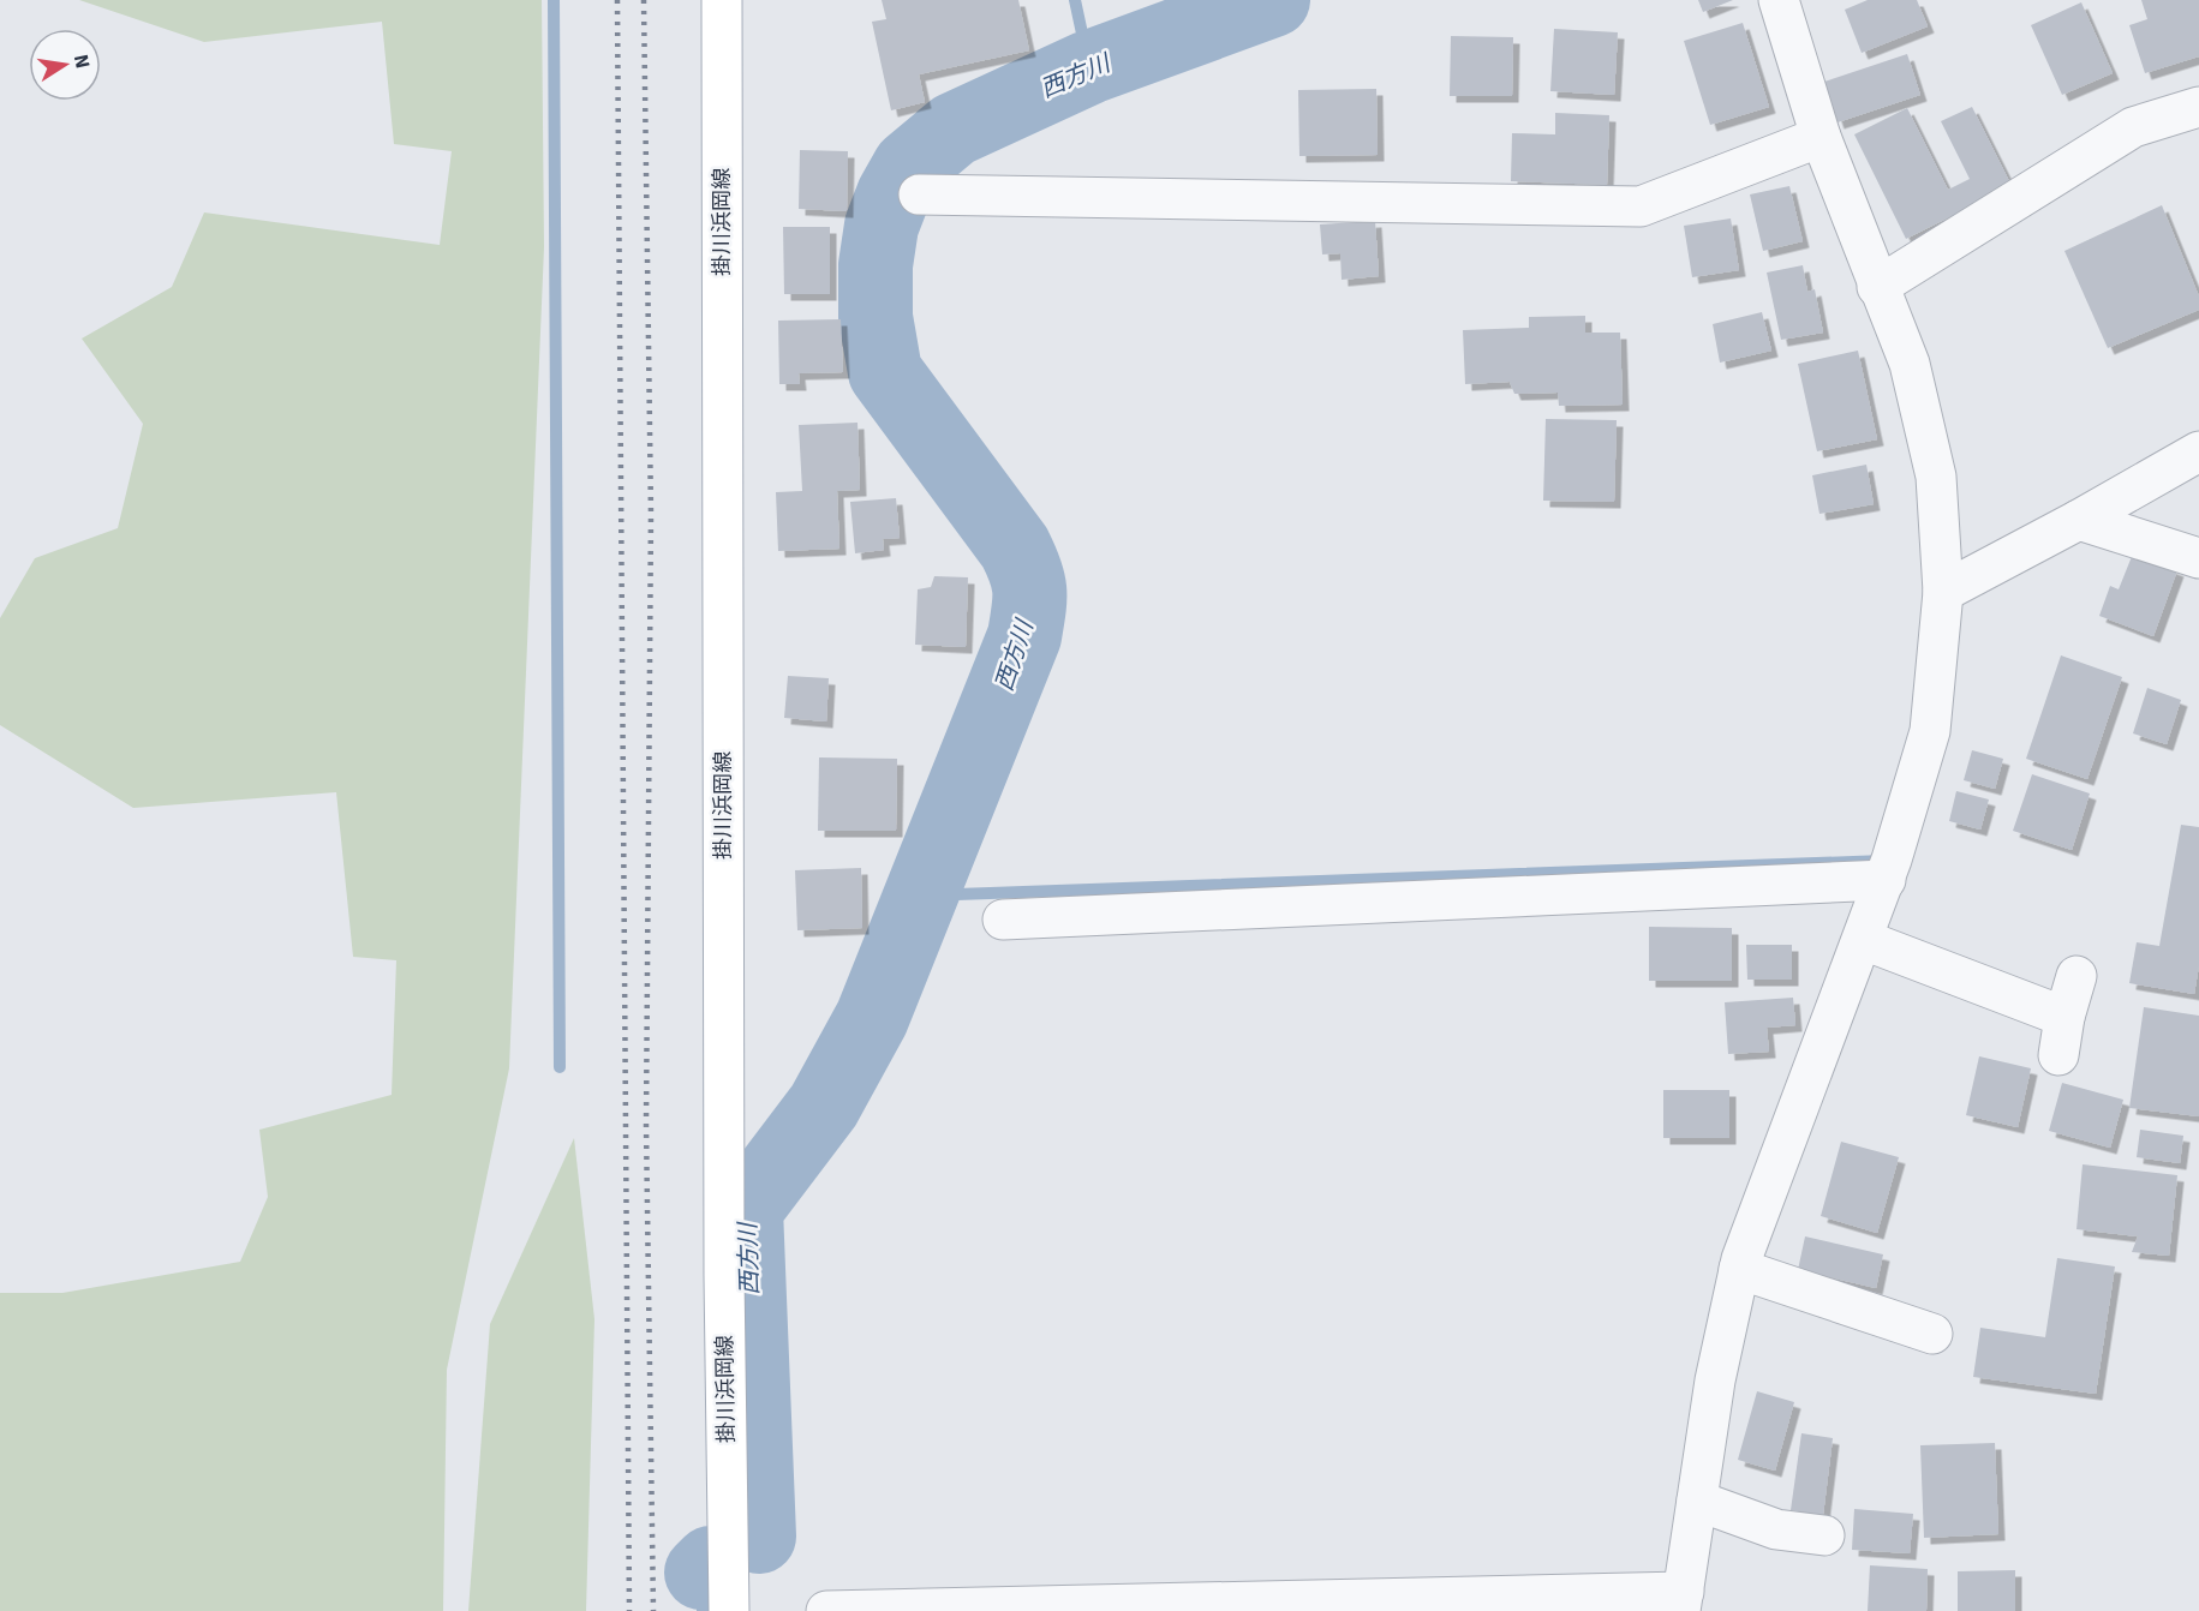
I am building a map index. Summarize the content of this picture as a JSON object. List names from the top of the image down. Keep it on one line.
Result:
{"streets":{"main road":["掛川浜岡線"]},"water":["西方川"],"north":"right"}
